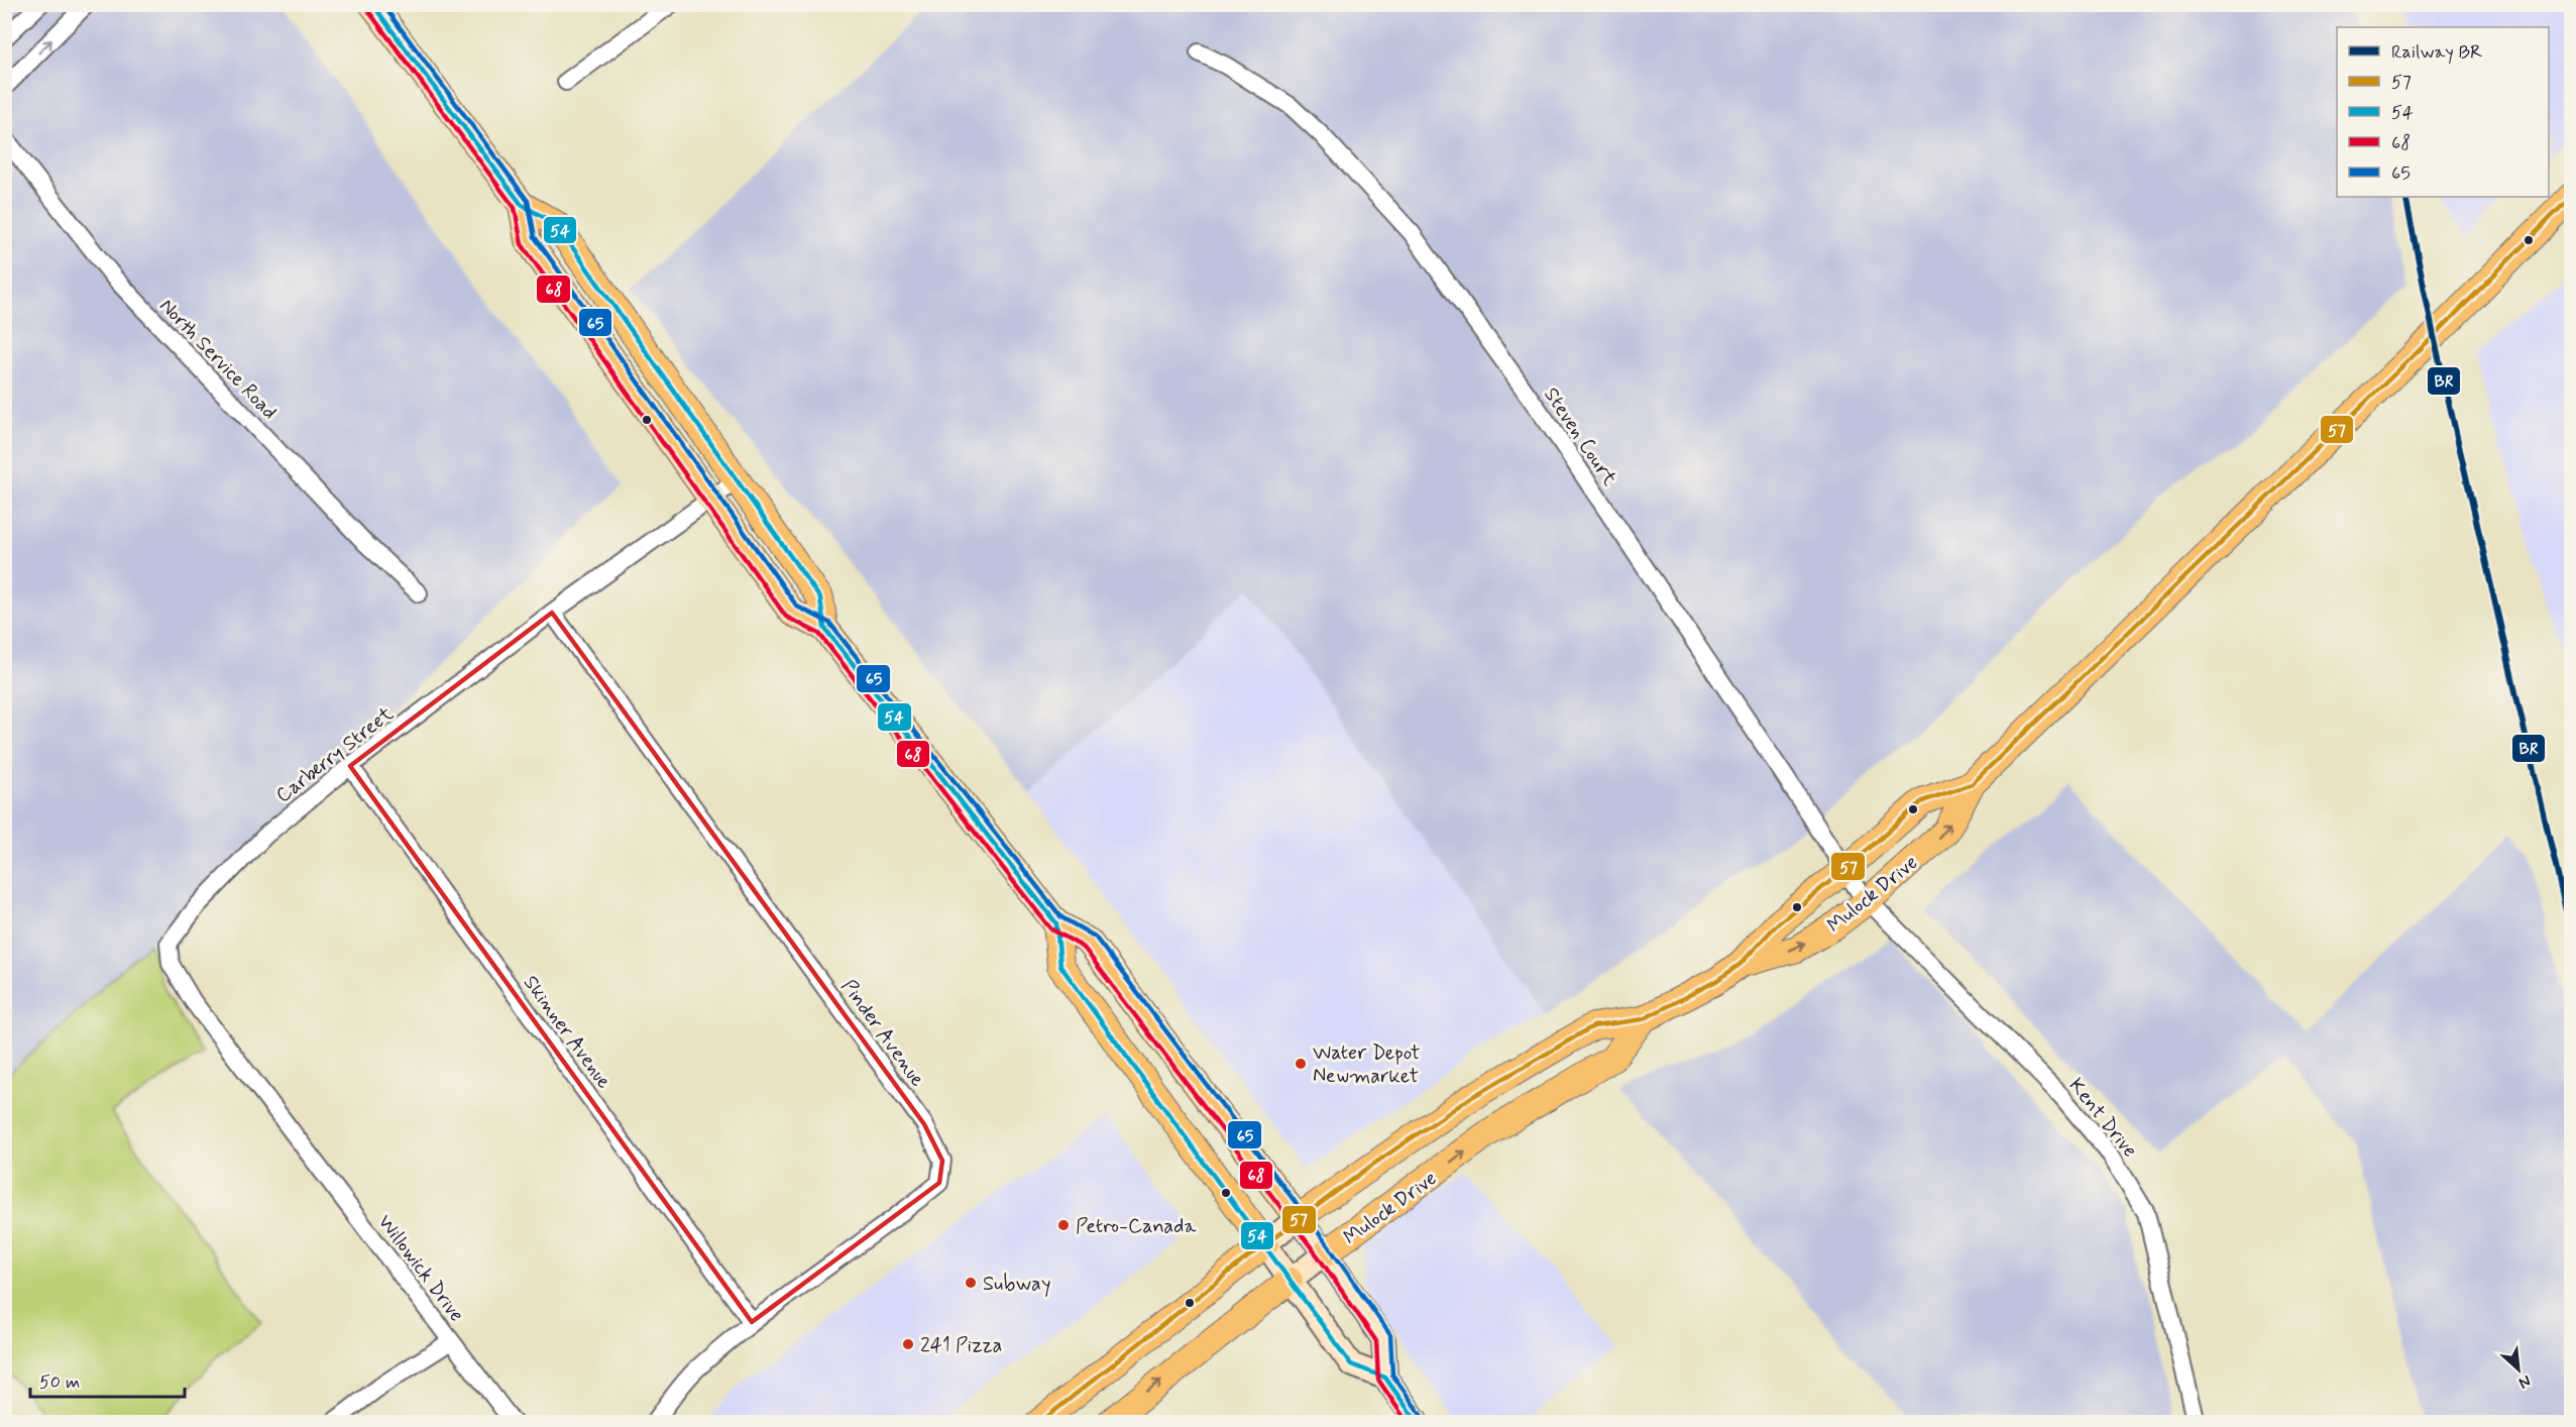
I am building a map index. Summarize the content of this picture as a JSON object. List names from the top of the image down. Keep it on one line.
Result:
{"streets":{"main road":["Mulock Drive"],"street":["North Service Road","Steven Court","Carberry Street","Skinner Avenue","Pinder Avenue","Kent Drive","Willowick Drive"]},"crossings":[["Steven Court","Mulock Drive"],["Steven Court","Kent Drive"],["Carberry Street","Skinner Avenue"],["Carberry Street","Pinder Avenue"],["Carberry Street","Willowick Drive"],["Mulock Drive","Kent Drive"],["Skinner Avenue","Pinder Avenue"]],"places":["Water Depot Newmarket","Petro-Canada","Subway","241 Pizza"],"lines":["transit line 54","transit line 65","transit line 68","rail line BR","transit line 57"],"legend":["Railway BR","57","54","68","65"],"scale_bar":"50 m","north":"bottom right"}
